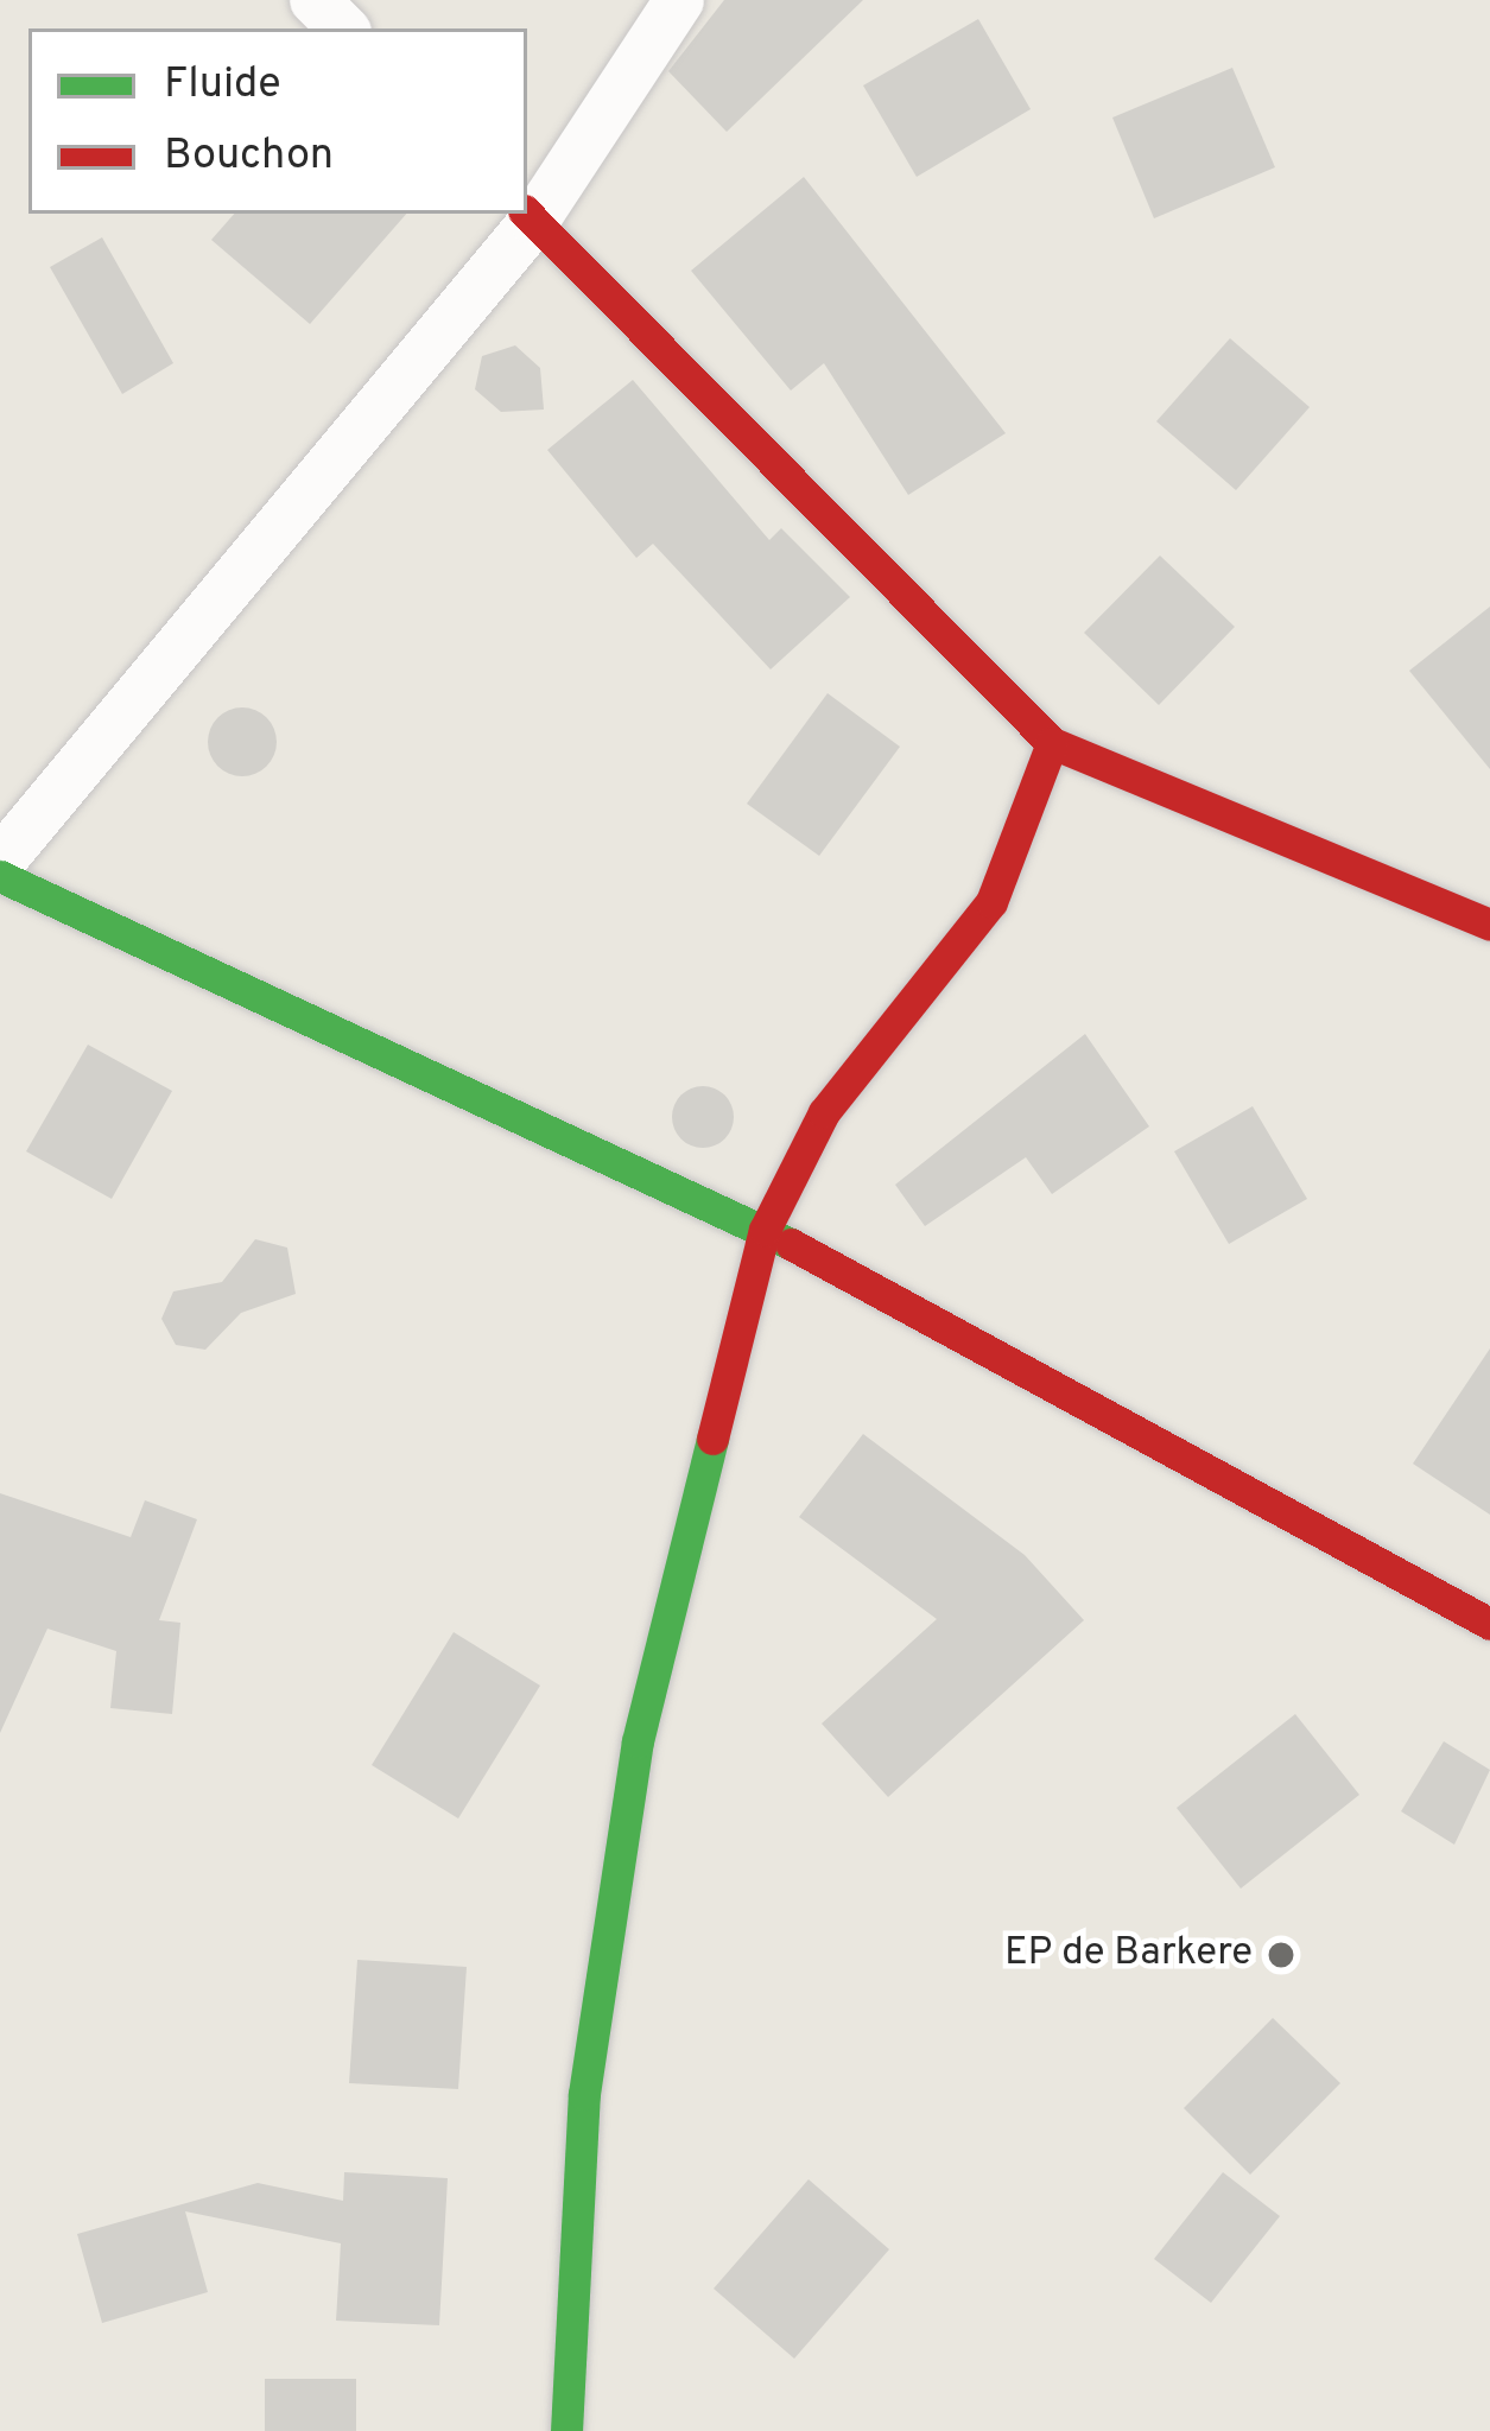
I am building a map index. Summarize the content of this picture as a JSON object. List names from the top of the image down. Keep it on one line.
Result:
{"places":["EP de Barkere"],"legend":["Fluide","Bouchon"]}
